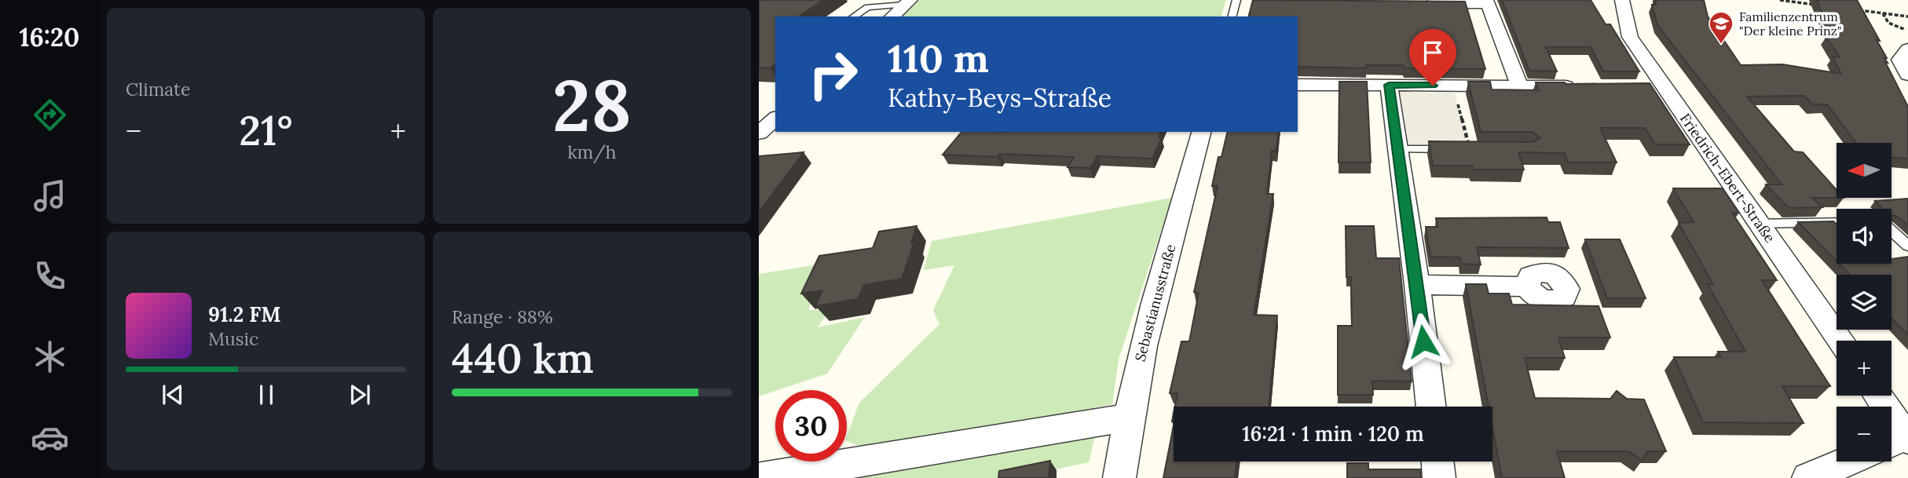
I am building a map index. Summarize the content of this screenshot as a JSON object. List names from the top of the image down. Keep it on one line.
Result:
{"streets":{"street":["Friedrich-Ebert-Straße","Sebastianusstraße"]},"places":{"school or university":["Familienzentrum \"Der kleine Prinz\""]},"north":"left","page":{"tabs":"16:20","tile":["Climate",["28","km/h"],["Range · 88%","440 km"]],"turn":["110 m","Kathy-Beys-Straße"],"heat":["−","21°","+"],"map_buttons":["+","−"],"song":["91.2 FM","Music"],"limit":"30","trip":"16:21 · 1 min · 120 m"}}
